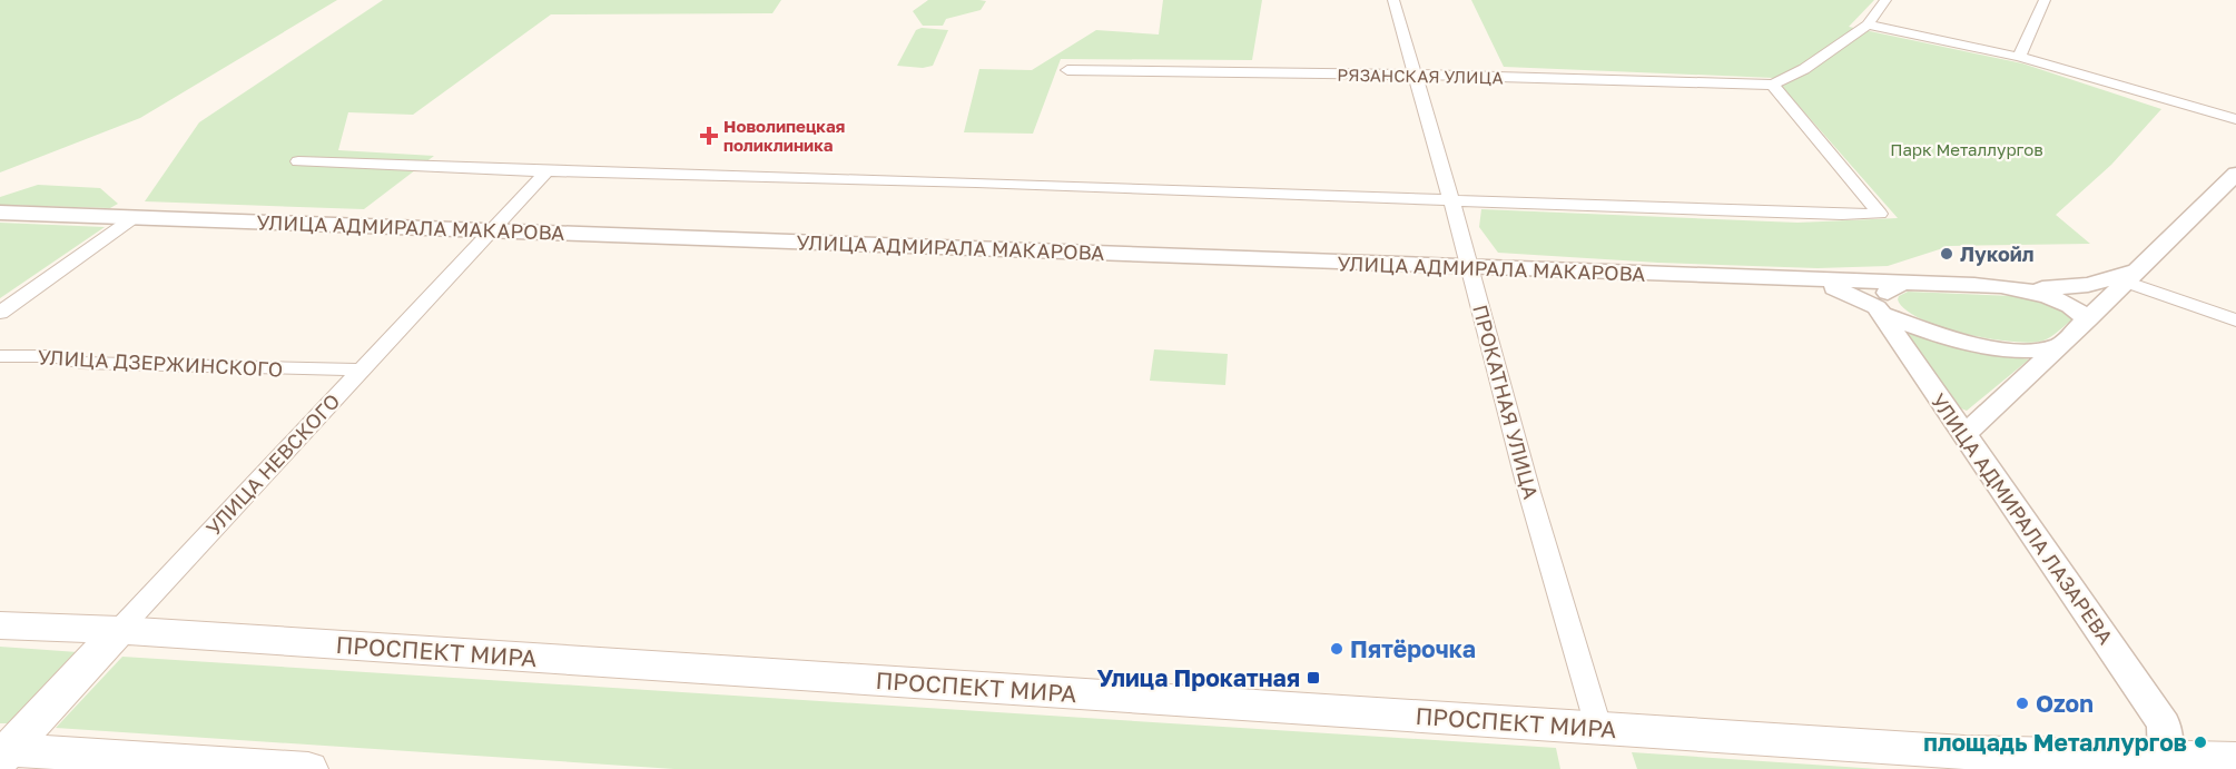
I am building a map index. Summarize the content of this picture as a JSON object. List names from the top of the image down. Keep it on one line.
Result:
{"streets":{"main road":["УЛИЦА НЕВСКОГО","ПРОСПЕКТ МИРА"],"street":["РЯЗАНСКАЯ УЛИЦА","УЛИЦА АДМИРАЛА МАКАРОВА","УЛИЦА ДЗЕРЖИНСКОГО","ПРОКАТНАЯ УЛИЦА","УЛИЦА АДМИРАЛА ЛАЗАРЕВА"]},"crossings":[["РЯЗАНСКАЯ УЛИЦА","ПРОКАТНАЯ УЛИЦА"],["УЛИЦА АДМИРАЛА МАКАРОВА","ПРОКАТНАЯ УЛИЦА"],["УЛИЦА АДМИРАЛА МАКАРОВА","УЛИЦА НЕВСКОГО"],["УЛИЦА ДЗЕРЖИНСКОГО","УЛИЦА НЕВСКОГО"],["ПРОКАТНАЯ УЛИЦА","ПРОСПЕКТ МИРА"],["УЛИЦА НЕВСКОГО","ПРОСПЕКТ МИРА"],["УЛИЦА АДМИРАЛА ЛАЗАРЕВА","ПРОСПЕКТ МИРА"]],"parks":["Парк Металлургов"],"places":{"health":["Новолипецкая поликлиника"],"other":["Лукойл","Пятёрочка","Ozon","площадь Металлургов"],"transit":["Улица Прокатная"]}}
